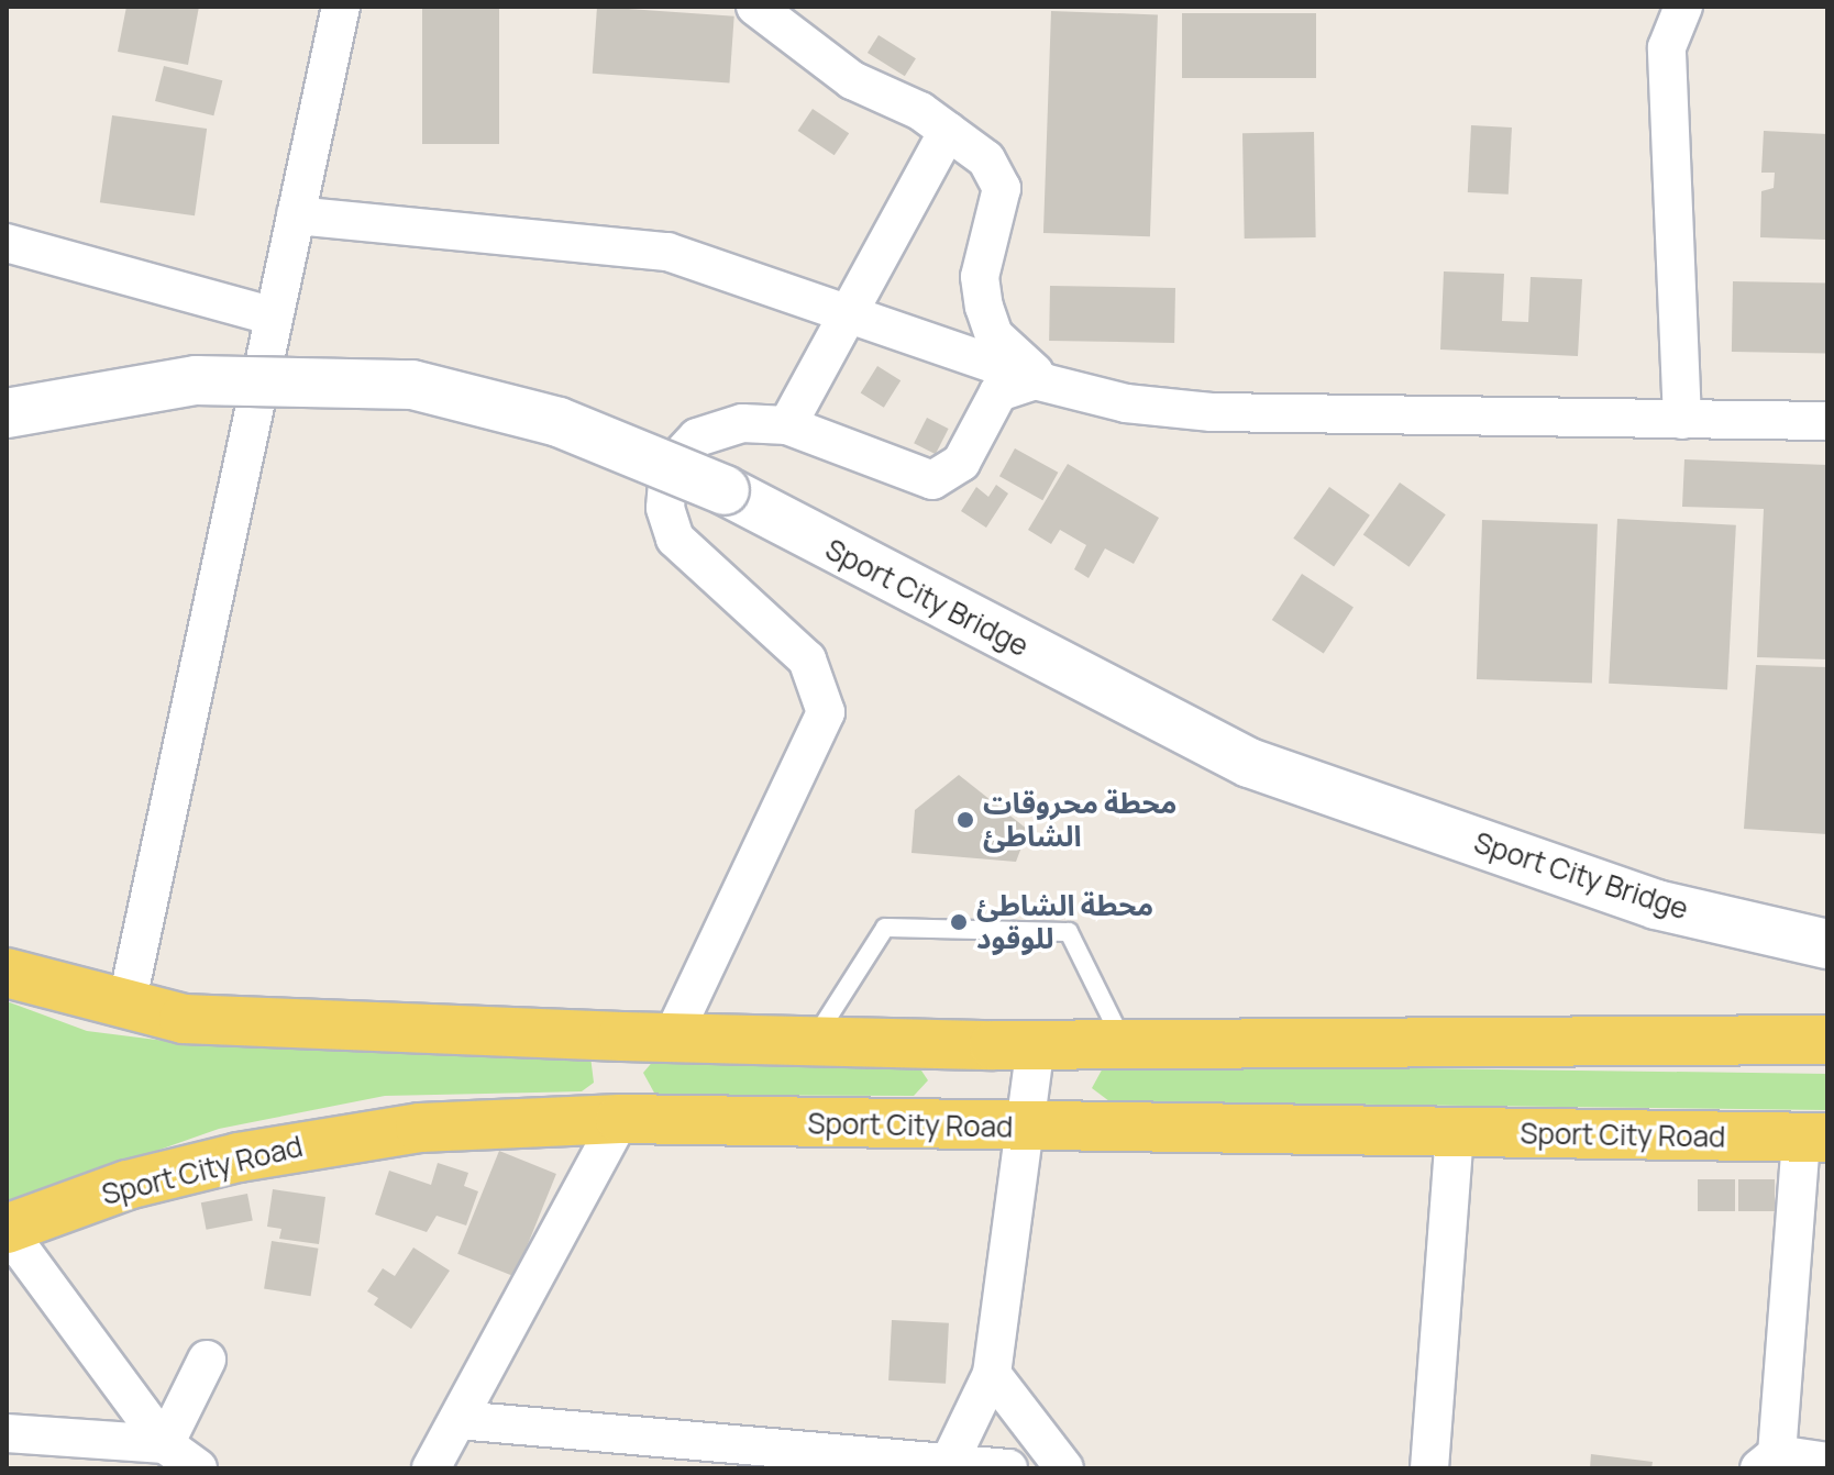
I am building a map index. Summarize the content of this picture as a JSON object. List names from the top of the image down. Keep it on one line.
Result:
{"streets":{"main road":["Sport City Bridge","Sport City Road"]},"places":["محطة محروقات الشاطئ","محطة الشاطئ للوقود"]}
